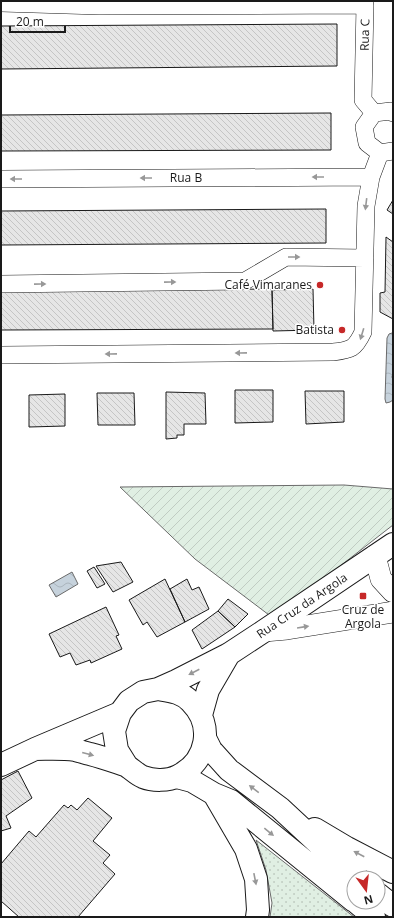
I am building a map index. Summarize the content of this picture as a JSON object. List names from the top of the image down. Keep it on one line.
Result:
{"streets":{"main road":["Rua Cruz da Argola"],"street":["Rua C","Rua B"]},"places":{"other":["Café Vimaranes","Batista"],"transit":["Cruz de Argola"]},"scale_bar":"20 m","north":"bottom"}
